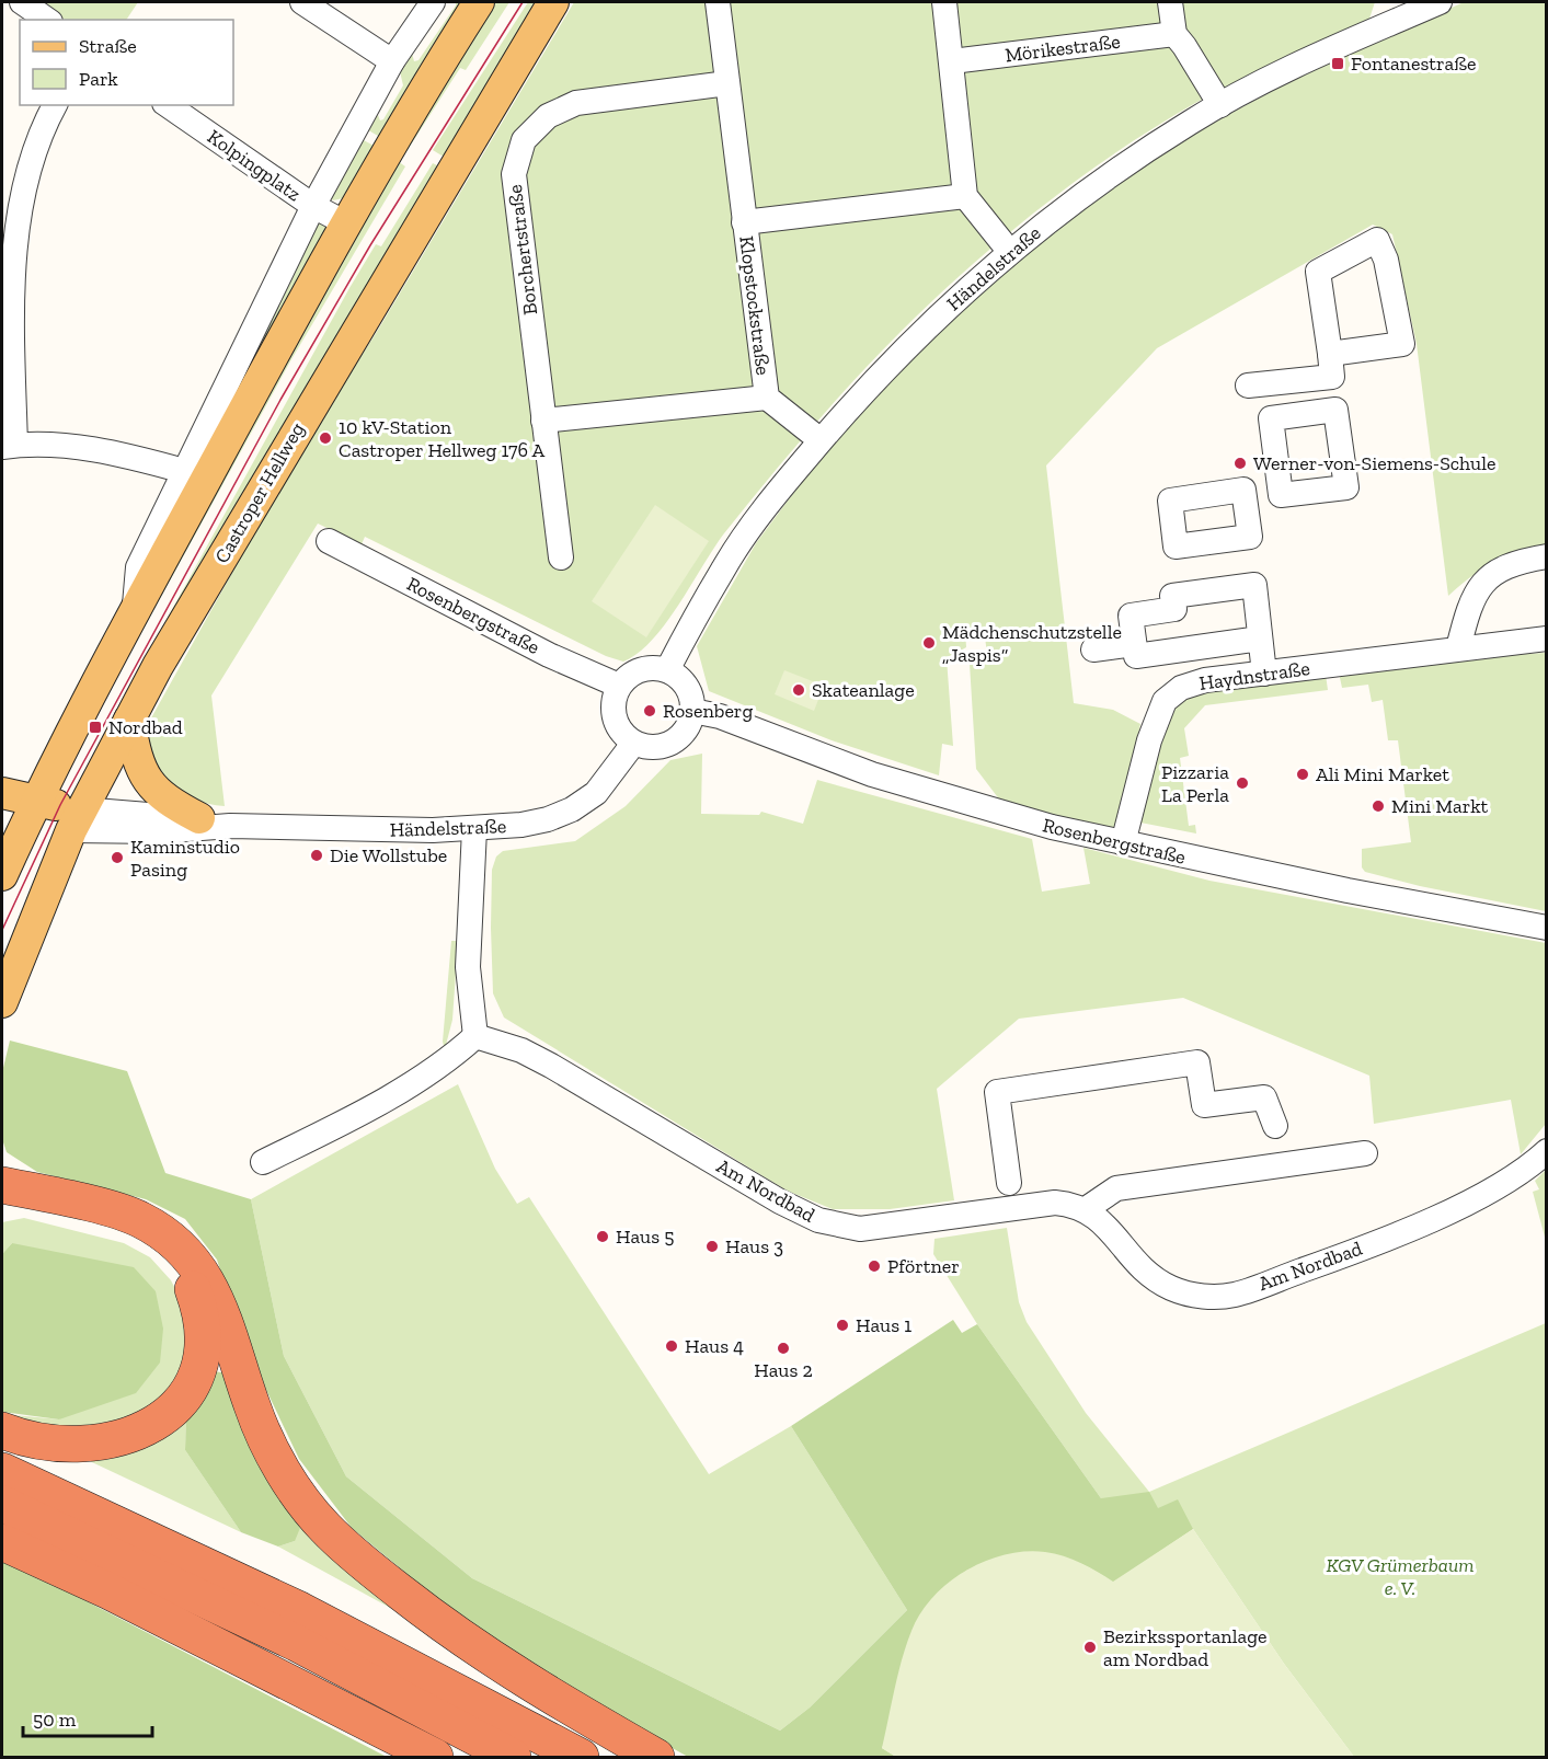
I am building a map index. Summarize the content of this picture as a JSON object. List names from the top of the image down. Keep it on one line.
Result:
{"streets":{"main road":["Händelstraße","Castroper Hellweg"],"street":["Mörikestraße","Kolpingplatz","Borchertstraße","Klopstockstraße","Rosenbergstraße","Haydnstraße","Am Nordbad"]},"crossings":[["Borchertstraße","Klopstockstraße"],["Händelstraße","Klopstockstraße"],["Händelstraße","Castroper Hellweg"],["Händelstraße","Rosenbergstraße"],["Rosenbergstraße","Haydnstraße"]],"parks":["KGV Grümerbaum e. V."],"places":{"transit":["Fontanestraße","Nordbad"],"other":["10 kV-Station Castroper Hellweg 176 A","Werner-von-Siemens-Schule","Mädchenschutzstelle „Jaspis“","Skateanlage","Rosenberg","Ali Mini Market","Pizzaria La Perla","Mini Markt","Die Wollstube","Kaminstudio Pasing","Haus 5","Haus 3","Pförtner","Haus 1","Haus 4","Haus 2","Bezirkssportanlage am Nordbad"]},"legend":["Straße","Park"],"scale_bar":"50 m"}
